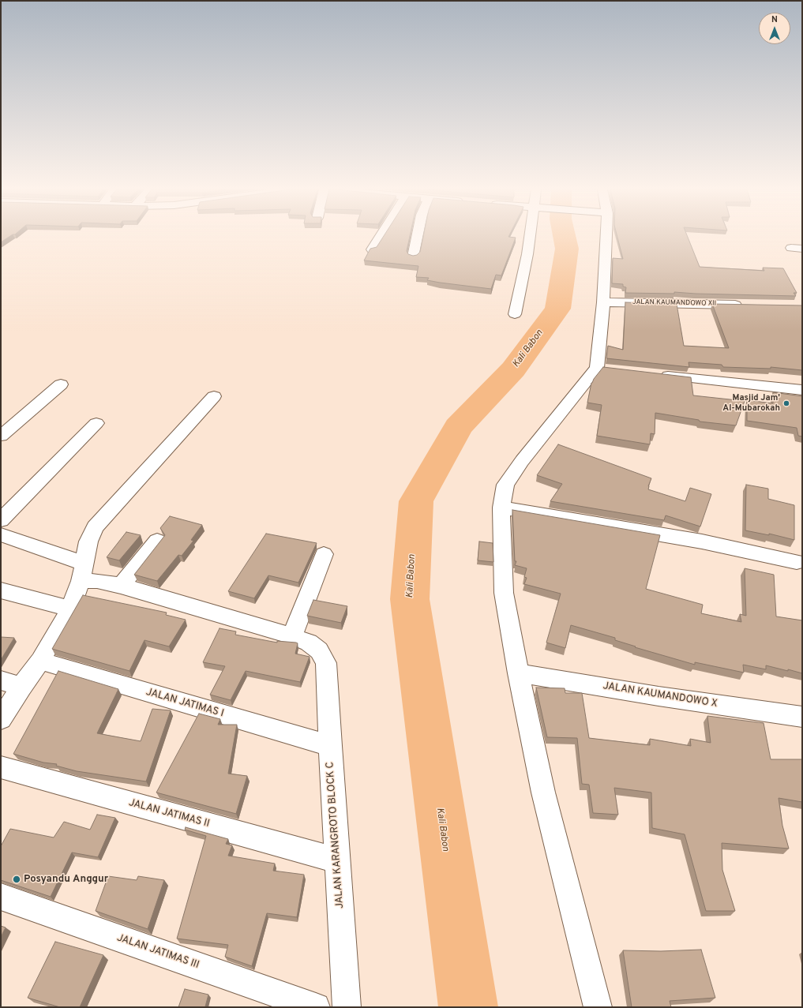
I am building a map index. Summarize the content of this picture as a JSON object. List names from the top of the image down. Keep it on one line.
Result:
{"streets":{"street":["JALAN KAUMANDOWO XII","JALAN KAUMANDOWO X","JALAN JATIMAS I","JALAN JATIMAS II","JALAN KARANGROTO BLOCK C","JALAN JATIMAS III"]},"crossings":[["JALAN JATIMAS I","JALAN KARANGROTO BLOCK C"],["JALAN JATIMAS II","JALAN KARANGROTO BLOCK C"]],"water":["Kali Babon"],"places":["Masjid Jam' Al-Mubarokah","Posyandu Anggur"],"north":"top"}
